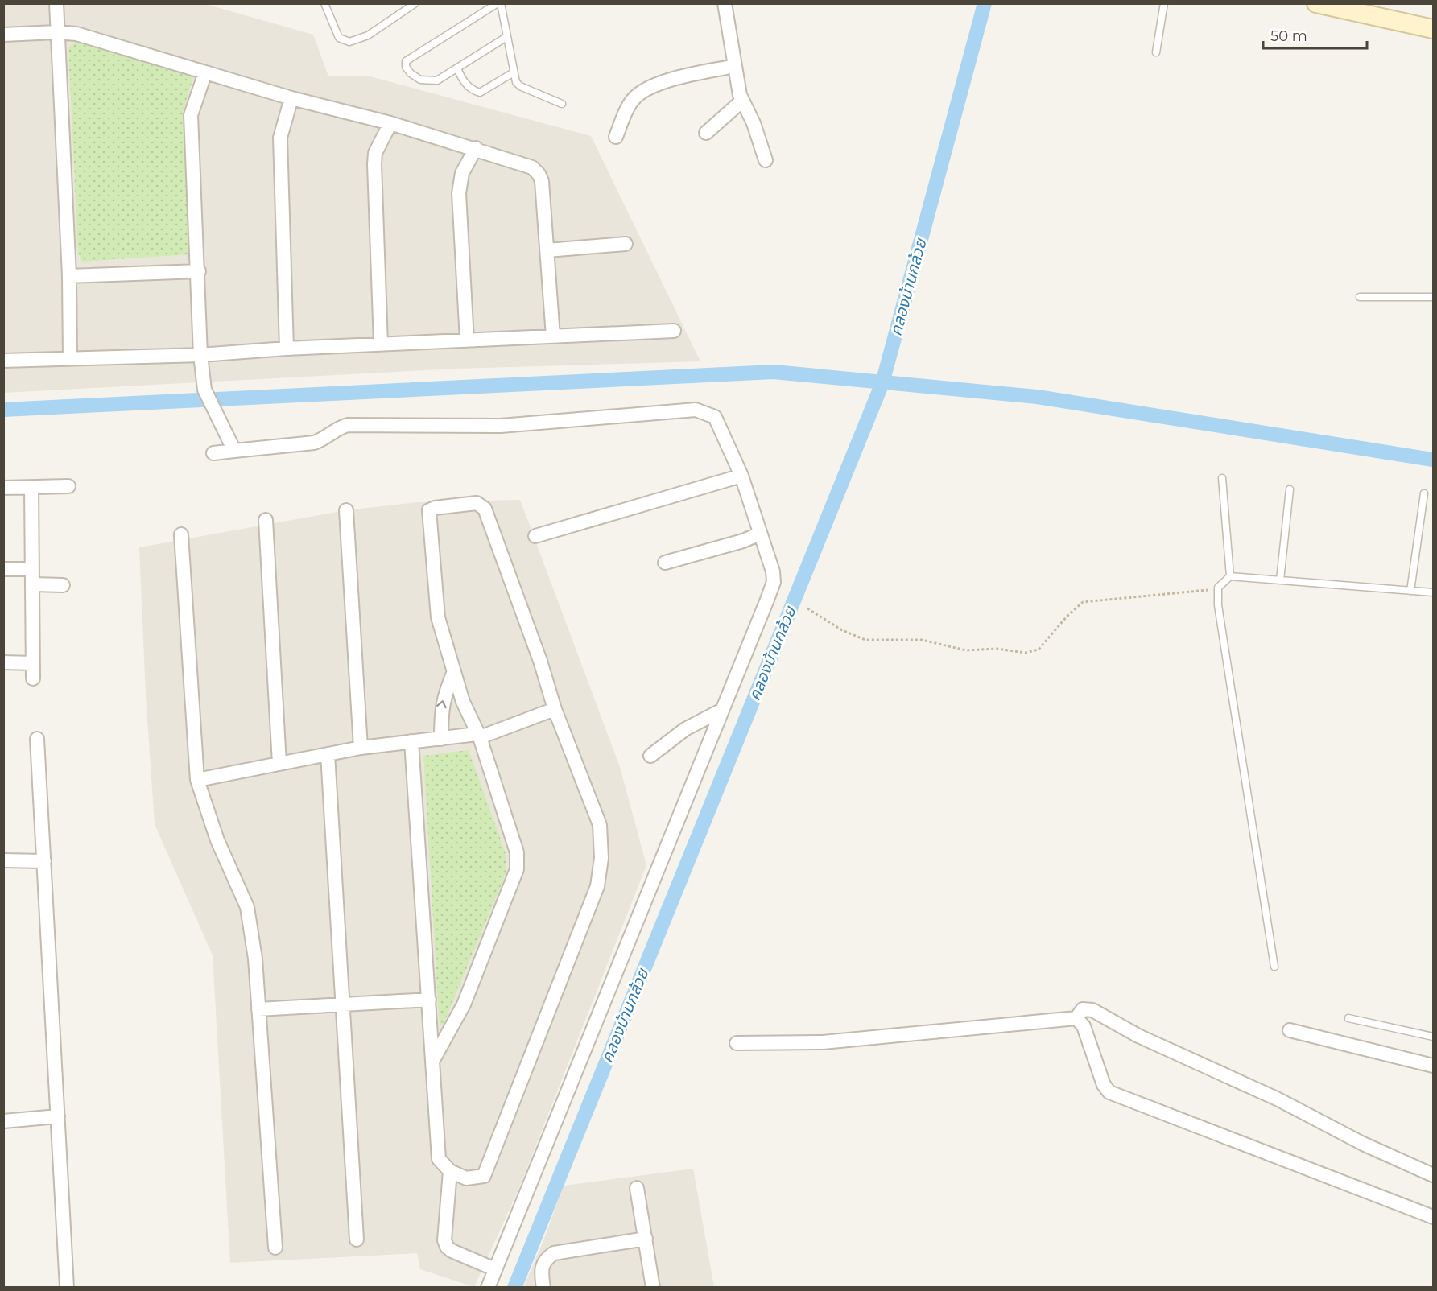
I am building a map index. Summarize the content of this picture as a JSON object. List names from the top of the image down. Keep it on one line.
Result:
{"water":["คลองบ้านกล้วย"],"scale_bar":"50 m"}
